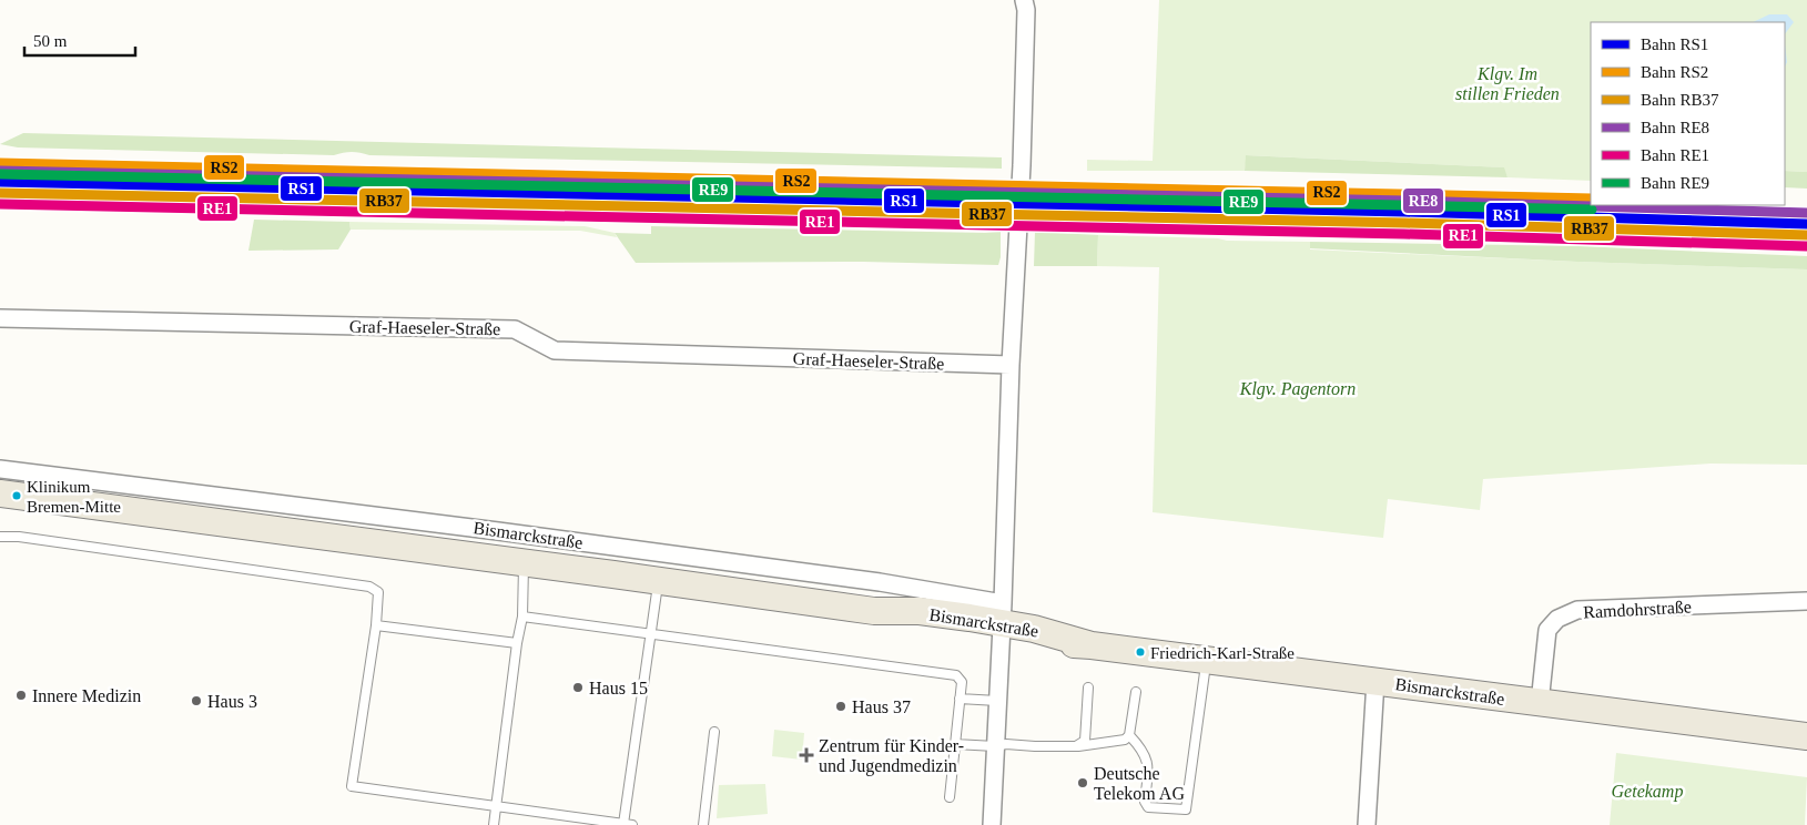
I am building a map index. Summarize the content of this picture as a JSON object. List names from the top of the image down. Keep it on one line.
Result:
{"streets":{"main road":["Bismarckstraße"],"street":["Graf-Haeseler-Straße","Ramdohrstraße"]},"crossings":[["Bismarckstraße","Ramdohrstraße"]],"parks":["Klgv. Im stillen Frieden","Klgv. Pagentorn","Getekamp"],"places":{"other":["Klinikum Bremen-Mitte","Friedrich-Karl-Straße","Haus 15","Innere Medizin","Haus 3","Haus 37","Deutsche Telekom AG"],"health":["Zentrum für Kinder- und Jugendmedizin"]},"lines":["rail line RS2","rail line RE8","rail line RE9","rail line RS1","rail line RB37","rail line RE1"],"legend":["Bahn RS1","Bahn RS2","Bahn RB37","Bahn RE8","Bahn RE1","Bahn RE9"],"scale_bar":"50 m"}
